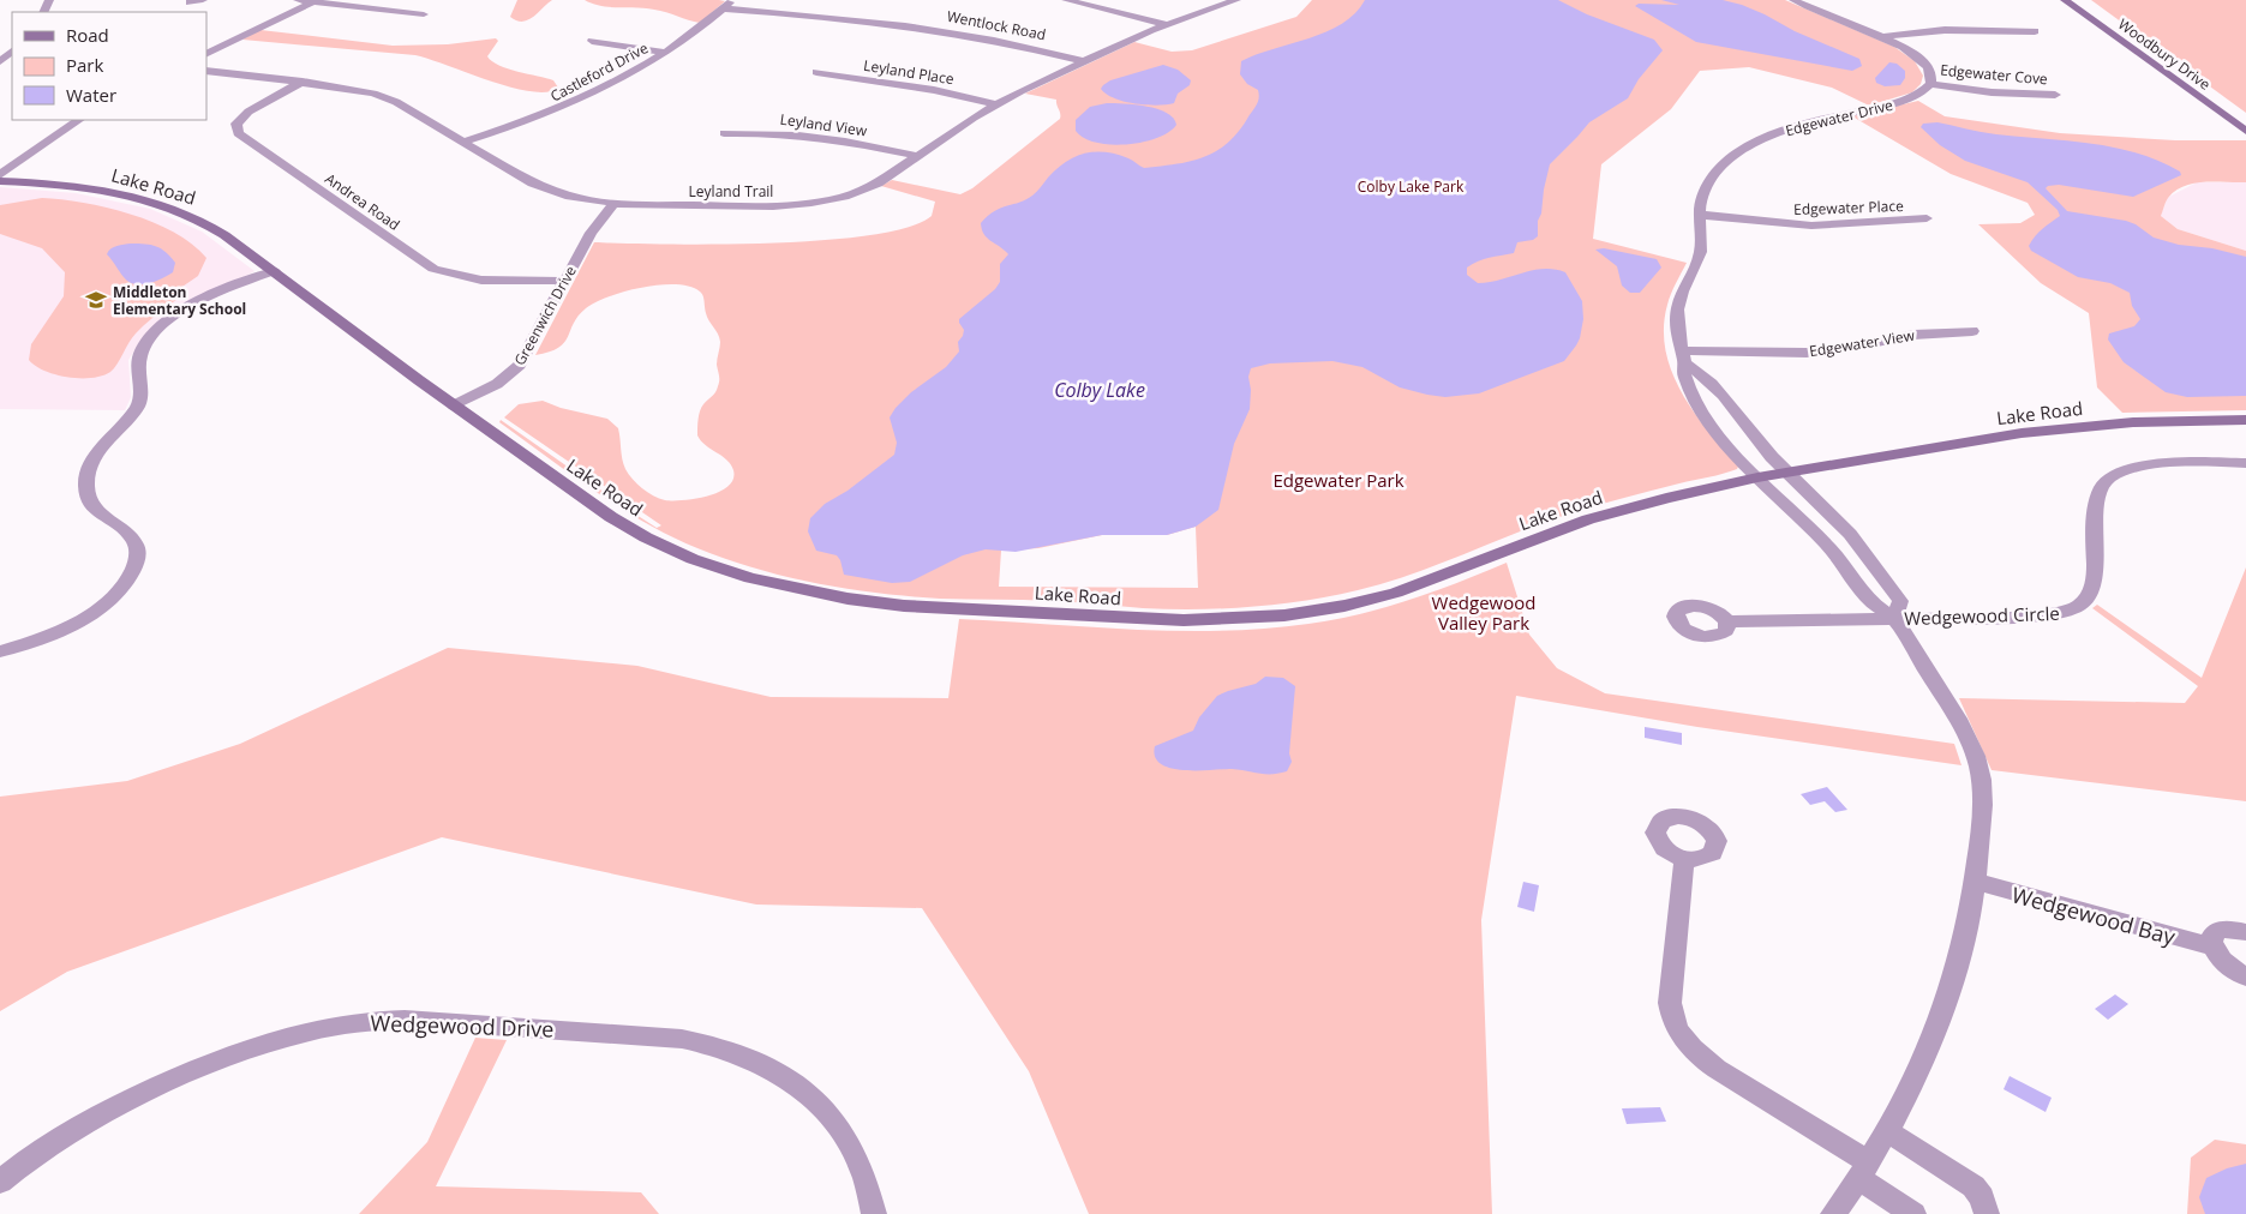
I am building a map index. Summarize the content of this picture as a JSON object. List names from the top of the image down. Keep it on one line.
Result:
{"streets":{"street":["Wentlock Road","Woodbury Drive","Castleford Drive","Leyland Place","Edgewater Cove","Edgewater Drive","Leyland View","Lake Road","Leyland Trail","Andrea Road","Edgewater Place","Greenwich Drive","Edgewater View","Wedgewood Circle","Wedgewood Bay","Wedgewood Drive"]},"crossings":[["Wentlock Road","Castleford Drive"],["Wentlock Road","Leyland Trail"],["Castleford Drive","Leyland Trail"],["Leyland Place","Leyland Trail"],["Edgewater Cove","Edgewater Drive"],["Edgewater Drive","Lake Road"],["Edgewater Drive","Edgewater Place"],["Edgewater Drive","Edgewater View"],["Leyland View","Leyland Trail"],["Lake Road","Greenwich Drive"],["Leyland Trail","Andrea Road"],["Leyland Trail","Greenwich Drive"],["Andrea Road","Greenwich Drive"]],"water":["Colby Lake"],"parks":["Colby Lake Park","Edgewater Park","Wedgewood Valley Park"],"places":{"school or university":["Middleton Elementary School"]},"legend":["Road","Park","Water"]}
